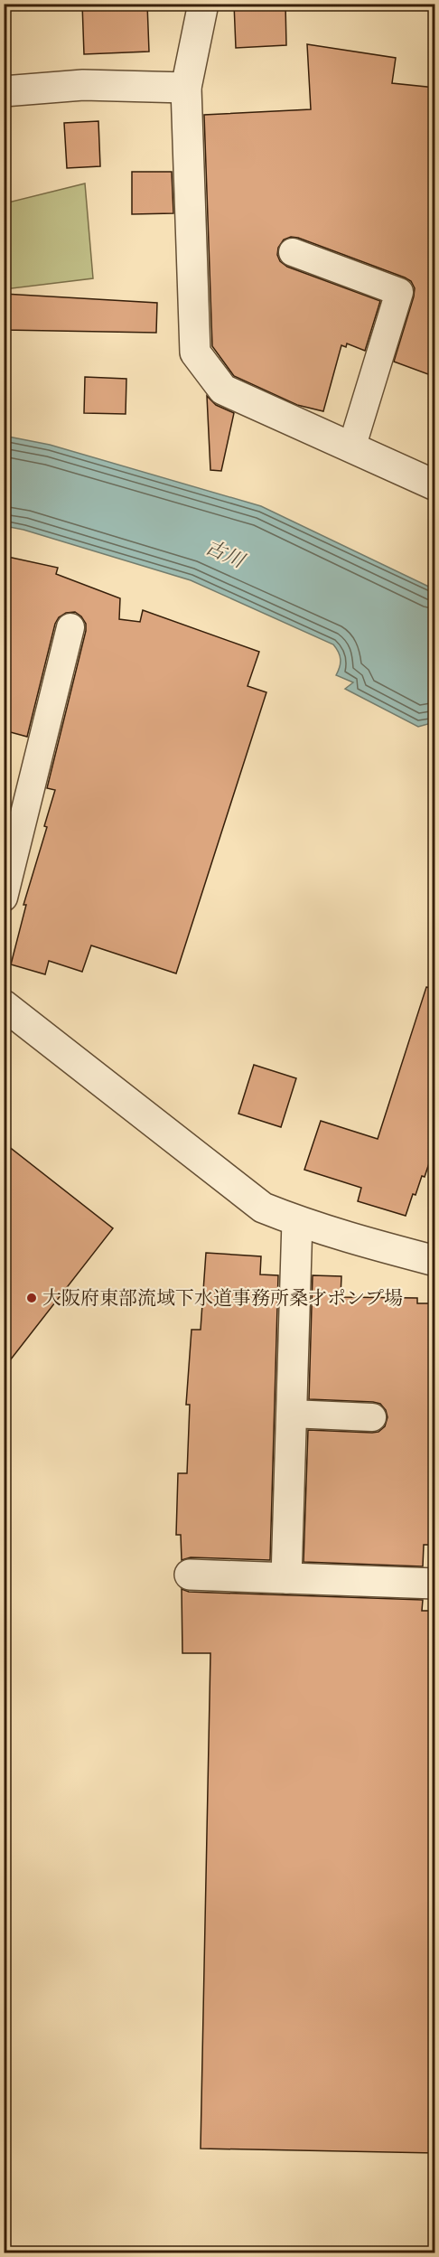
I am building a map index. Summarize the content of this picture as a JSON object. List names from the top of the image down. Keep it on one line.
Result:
{"water":["古川"],"places":["大阪府東部流域下水道事務所桑才ポンプ場"]}
